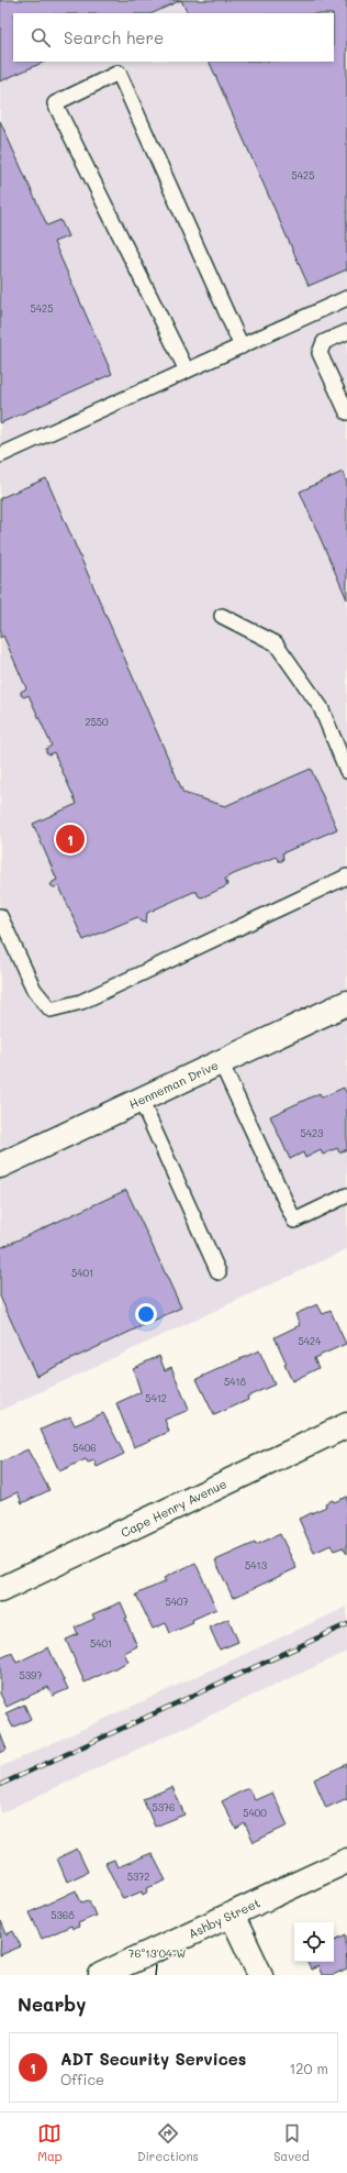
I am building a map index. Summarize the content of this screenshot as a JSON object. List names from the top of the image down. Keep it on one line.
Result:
{"streets":{"street":["Henneman Drive","Cape Henry Avenue","Ashby Street"]},"house_numbers":["5425","5425","2550","5423","5401","5424","5418","5412","5406","5413","5407","5401","5397","5376","5400","5372","5368"],"page":{"search":"Search here","pins":"1","heading":"Nearby","list":[{"mark":"1","name":"ADT Security Services","note":"Office","value":"120 m"}],"nav":["Map","Directions","Saved"]},"coordinates":["76°13'04\"W"]}
